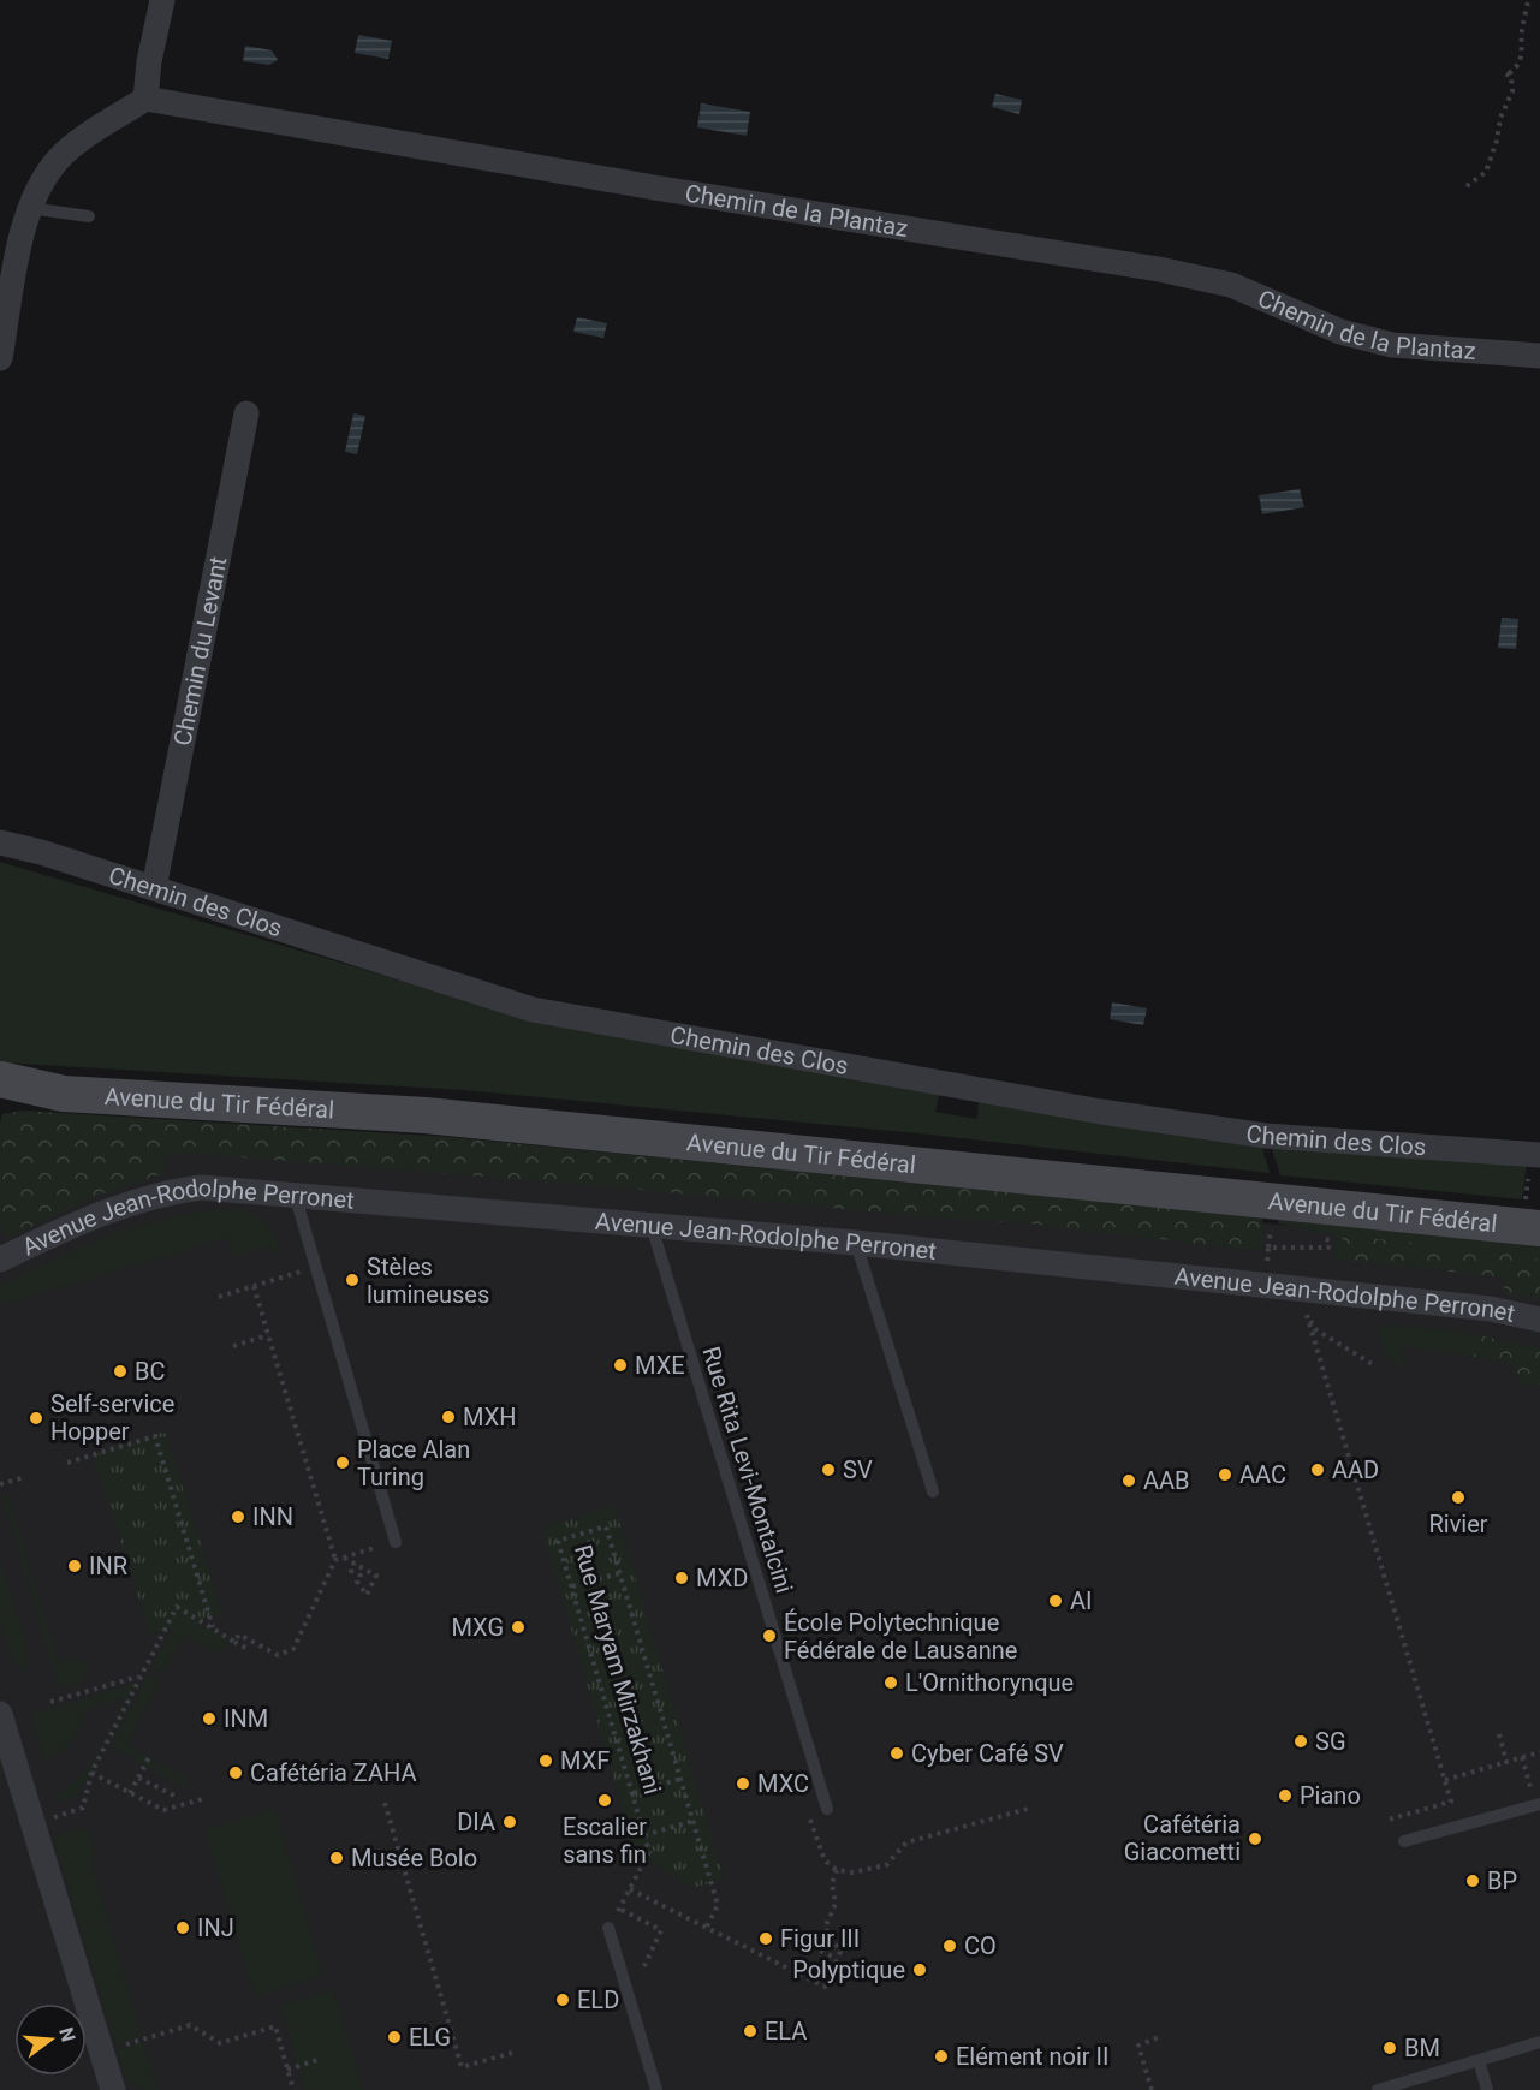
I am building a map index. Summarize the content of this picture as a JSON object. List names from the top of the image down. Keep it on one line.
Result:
{"streets":{"main road":["Avenue du Tir Fédéral"],"street":["Chemin de la Plantaz","Chemin du Levant","Chemin des Clos","Avenue Jean-Rodolphe Perronet"],"lane":["Rue Rita Levi-Montalcini"],"path":["Rue Maryam Mirzakhani"]},"crossings":[["Chemin du Levant","Chemin des Clos"],["Avenue Jean-Rodolphe Perronet","Rue Rita Levi-Montalcini"]],"places":["Stèles lumineuses","MXE","BC","MXH","Self-service Hopper","Place Alan Turing","SV","AAD","AAC","AAB","Rivier","INN","INR","MXD","AI","MXG","École Polytechnique Fédérale de Lausanne","L'Ornithorynque","INM","SG","Cyber Café SV","MXF","Cafétéria ZAHA","MXC","Piano","Escalier sans fin","DIA","Cafétéria Giacometti","Musée Bolo","BP","INJ","Figur III","CO","Polyptique","ELD","ELA","ELG","BM","Elément noir II"],"north":"right"}
